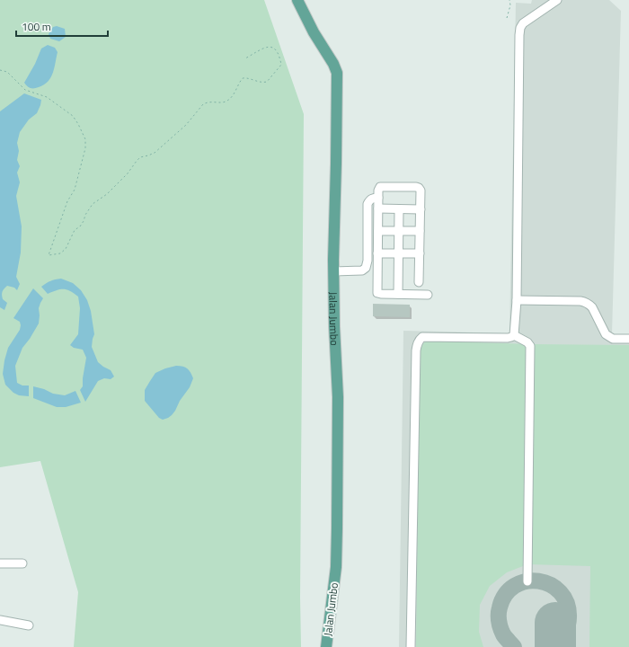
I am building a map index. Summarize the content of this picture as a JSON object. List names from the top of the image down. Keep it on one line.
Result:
{"streets":{"main road":["Jalan Jumbo"]},"scale_bar":"100 m"}
